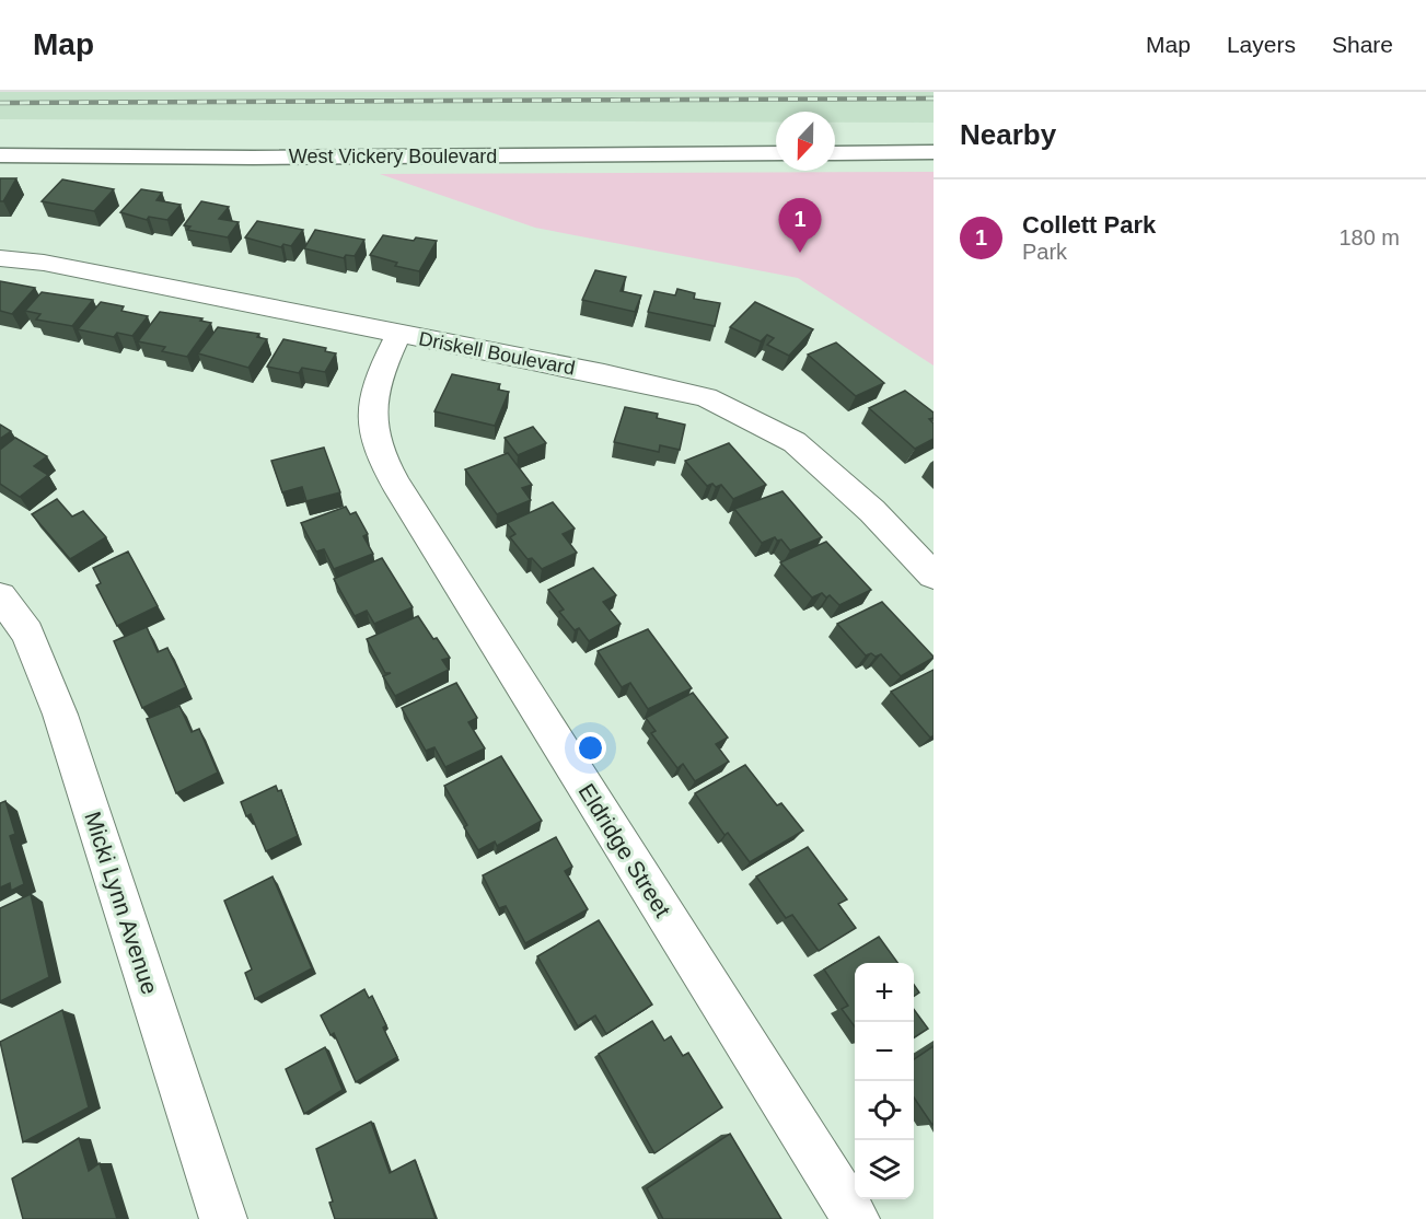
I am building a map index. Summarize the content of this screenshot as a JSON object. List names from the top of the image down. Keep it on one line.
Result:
{"streets":{"main road":["West Vickery Boulevard"],"street":["Driskell Boulevard","Eldridge Street","Micki Lynn Avenue"]},"crossings":[["Driskell Boulevard","Eldridge Street"]],"north":"bottom","page":{"header":"Map","nav":["Map","Layers","Share"],"heading":"Nearby","list":[{"mark":"1","name":"Collett Park","note":"Park","value":"180 m"}],"pins":"1","map_buttons":["+","−"]}}
